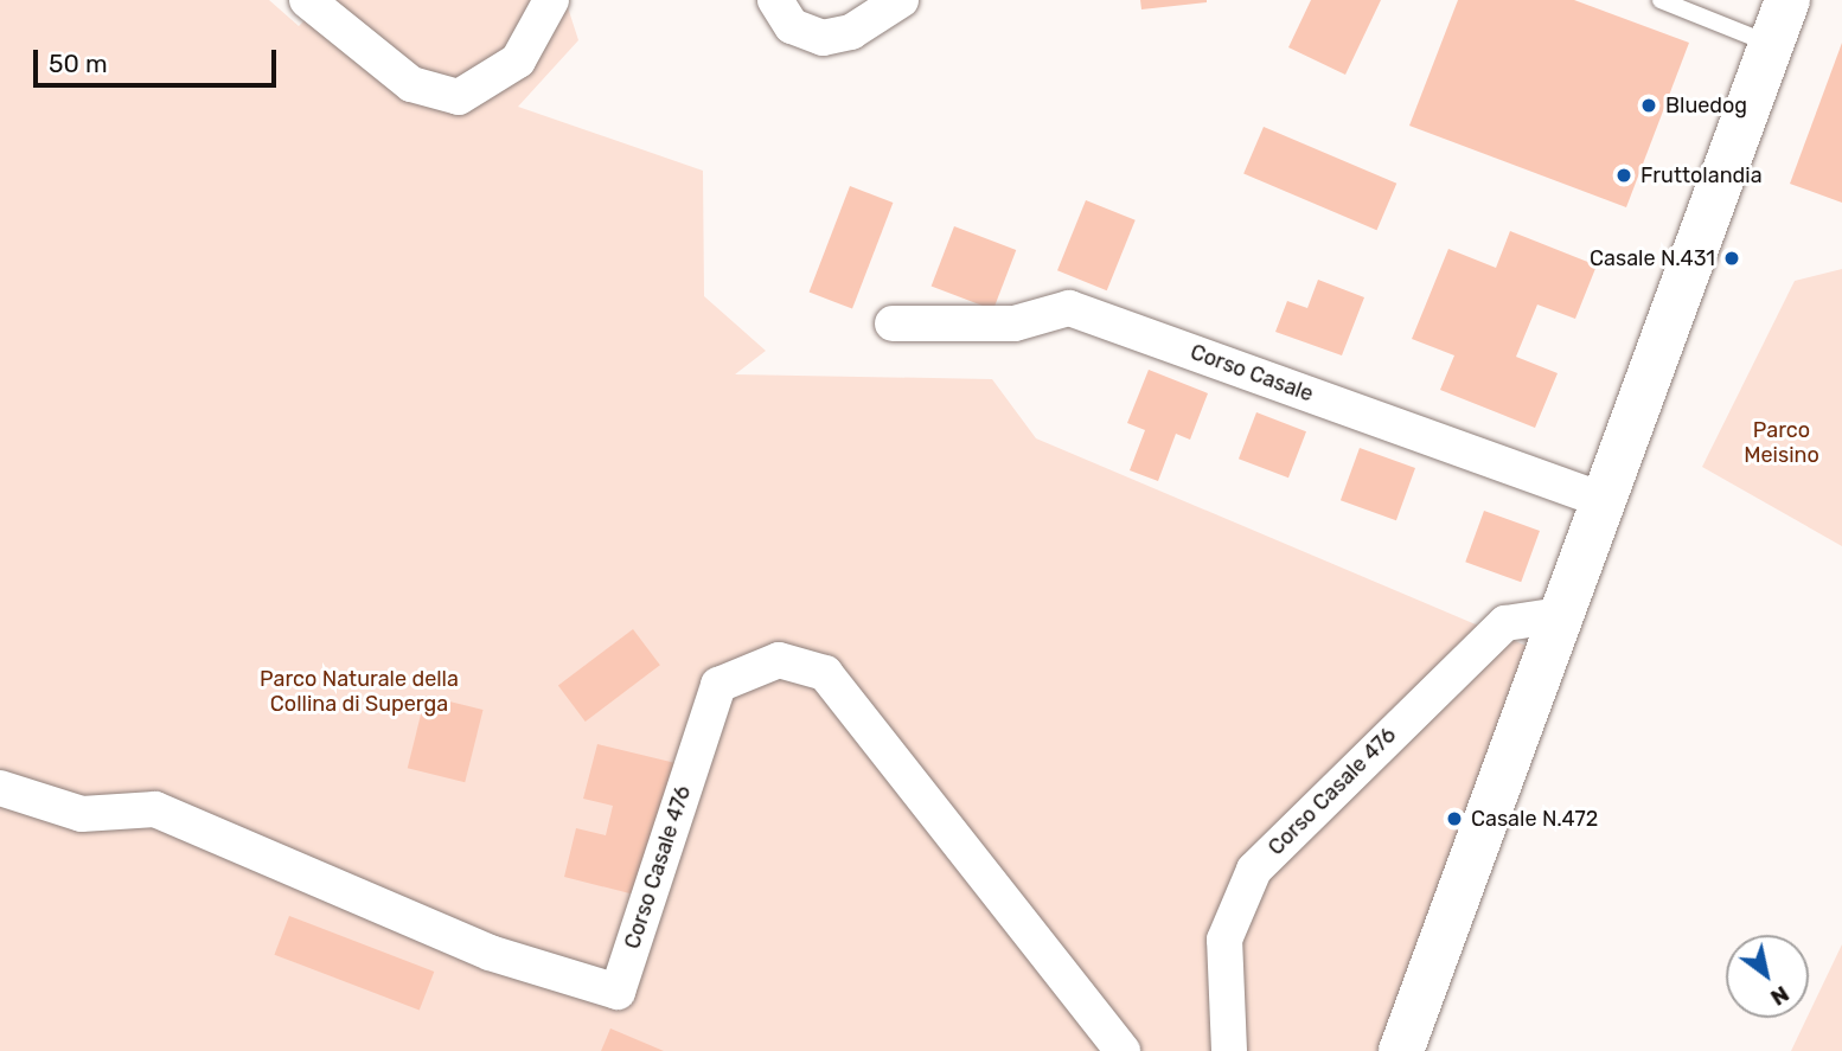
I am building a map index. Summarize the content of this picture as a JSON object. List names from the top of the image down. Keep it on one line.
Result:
{"streets":{"street":["Corso Casale","Corso Casale 476"]},"parks":["Parco Meisino","Parco Naturale della Collina di Superga"],"places":["Bluedog","Fruttolandia","Casale N.431","Casale N.472"],"scale_bar":"50 m","north":"bottom right"}
